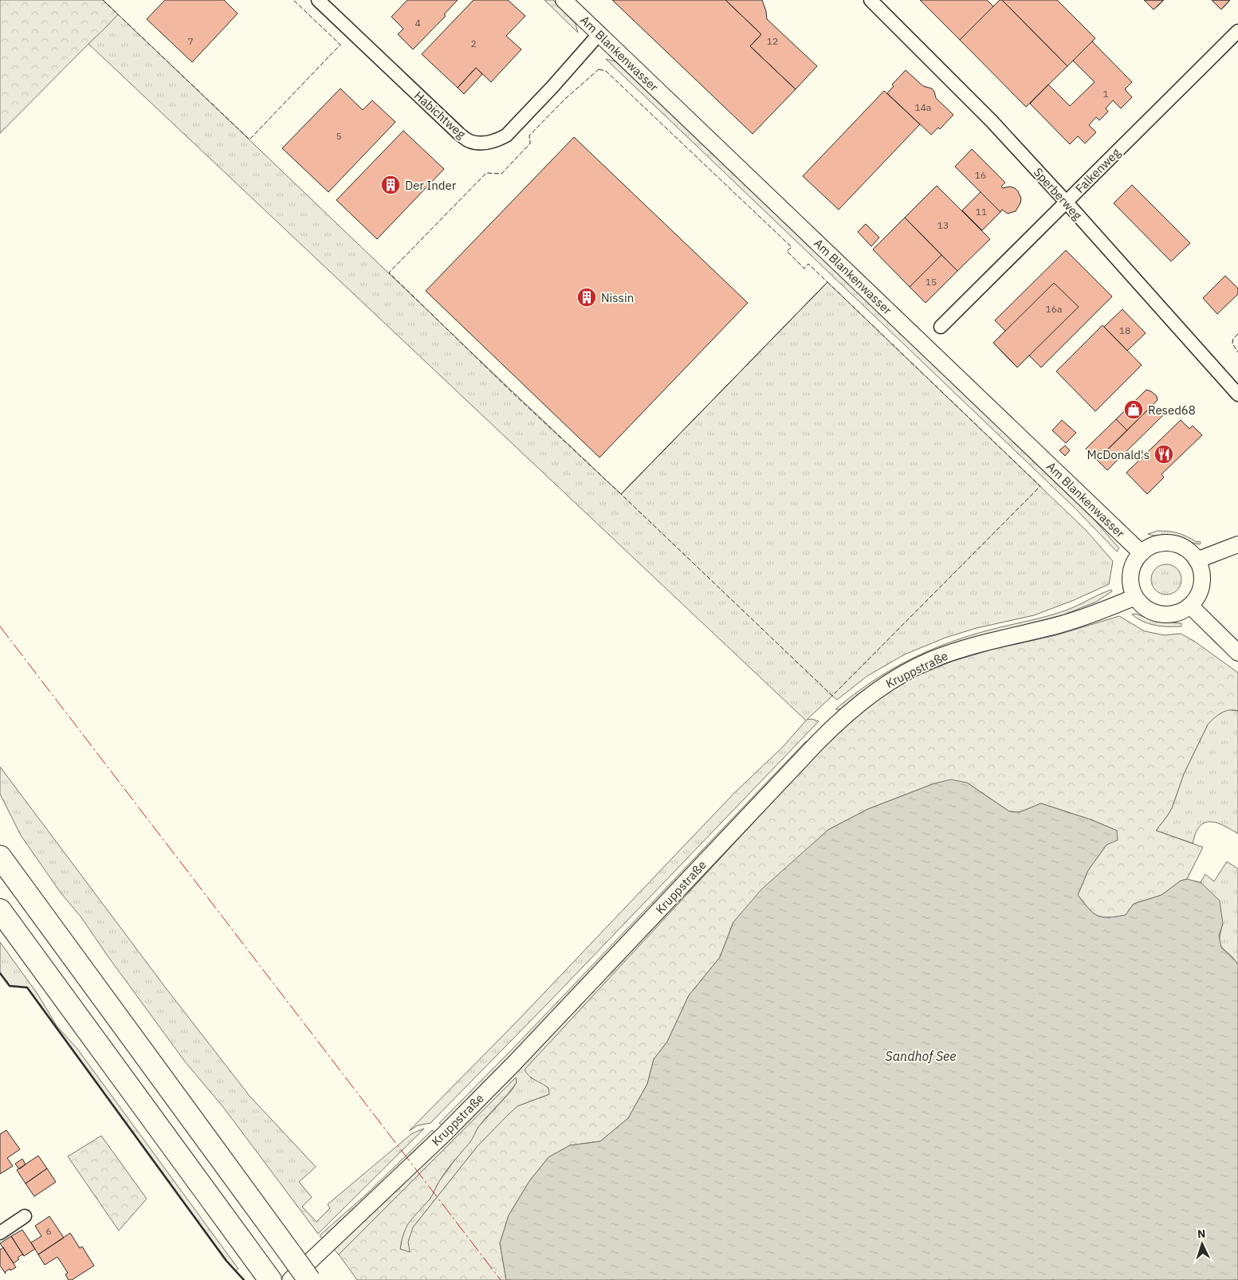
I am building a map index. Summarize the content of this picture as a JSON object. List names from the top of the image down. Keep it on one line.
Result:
{"streets":{"street":["Am Blankenwasser","Habichtweg","Falkenweg","Sperberweg","Kruppstraße"]},"crossings":[["Am Blankenwasser","Habichtweg"],["Am Blankenwasser","Kruppstraße"],["Falkenweg","Sperberweg"]],"water":["Sandhof See"],"places":{"building":["Der Inder","Nissin"],"shop":["Resed68"],"restaurant":["McDonald's"]},"house_numbers":["4","7","12","2","1","14a","5","16","11","13","15","16a","18","6"],"north":"top"}
